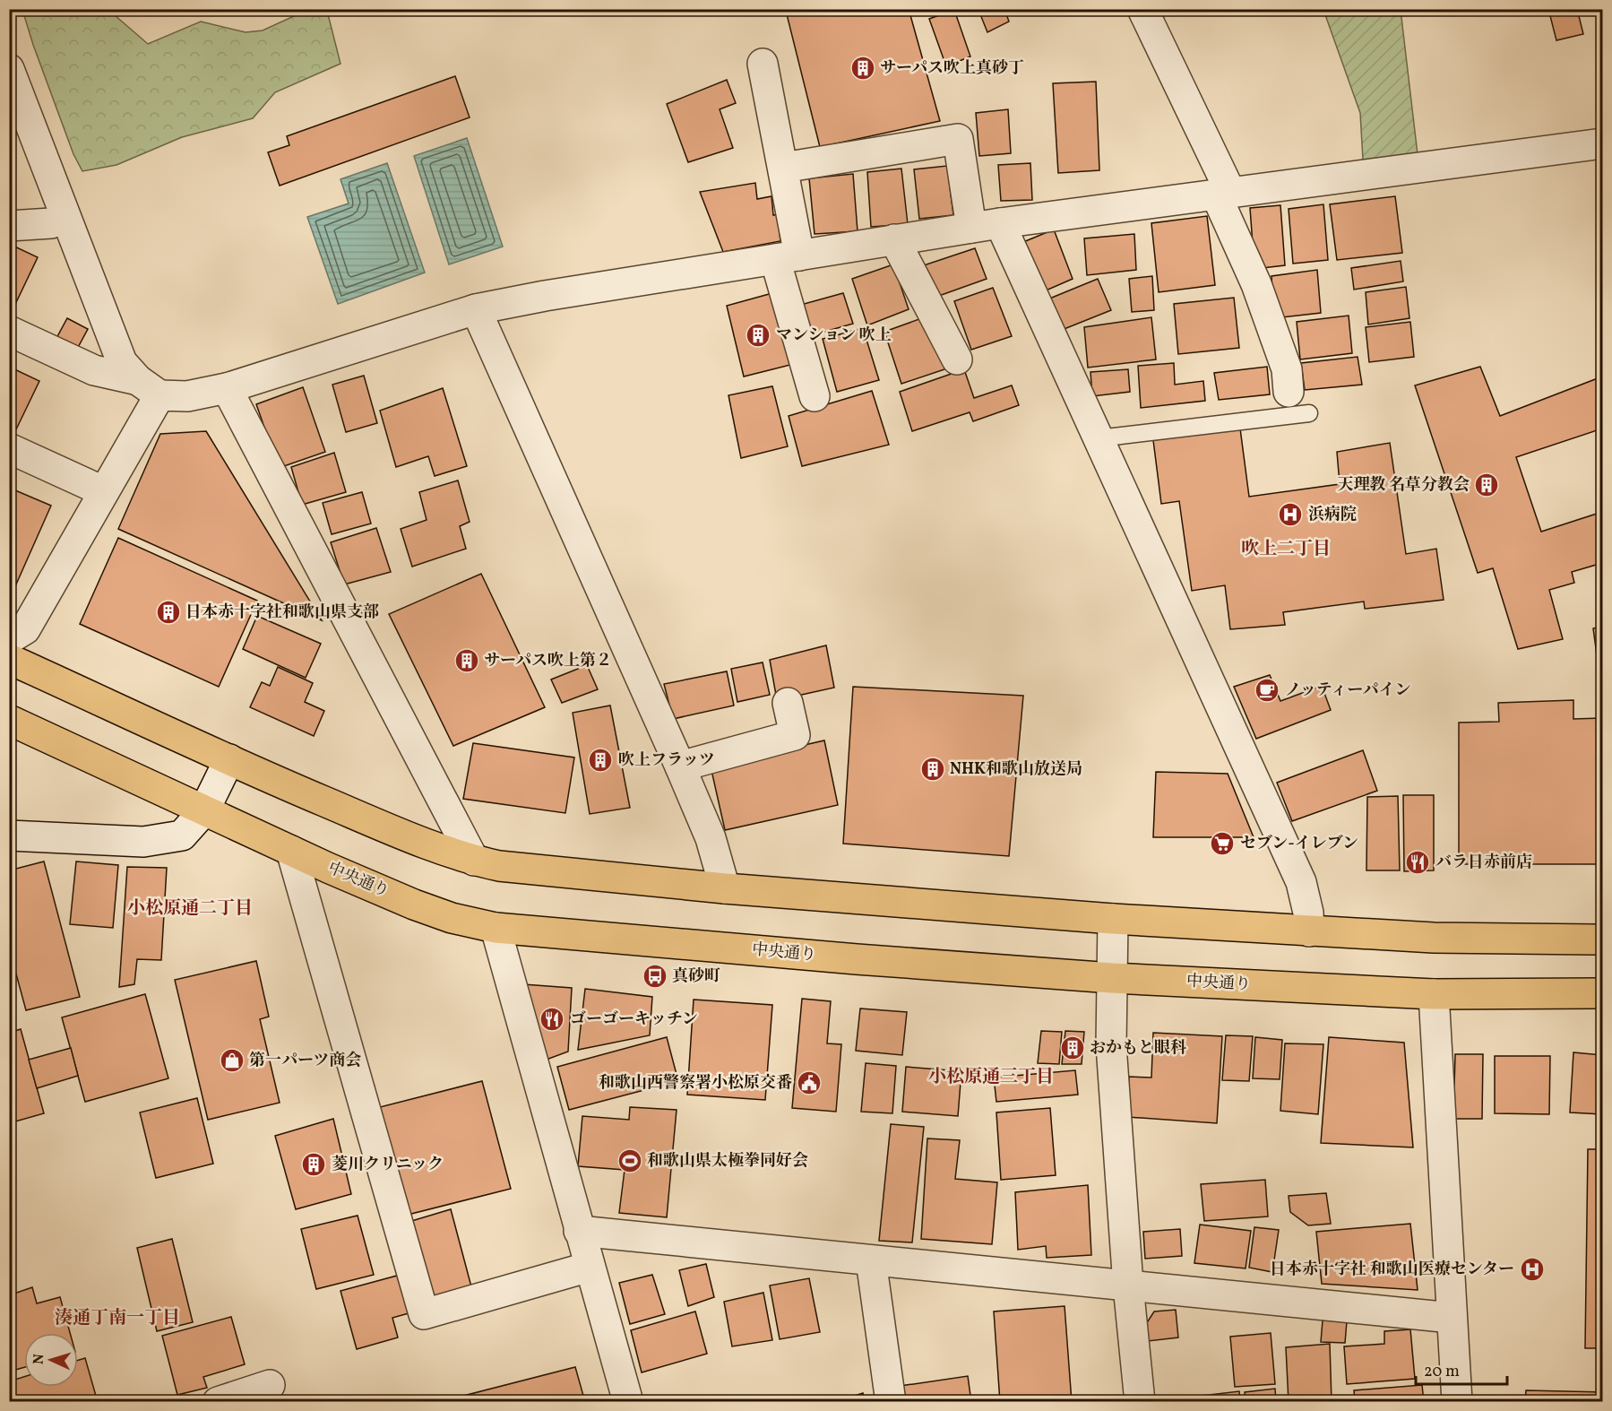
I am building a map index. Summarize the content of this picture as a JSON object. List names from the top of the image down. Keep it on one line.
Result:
{"streets":{"highway":["中央通り"]},"districts":["吹上二丁目","小松原通二丁目","小松原通三丁目","湊通丁南一丁目"],"places":{"building":["サーパス吹上真砂丁","マンション 吹上","天理教 名草分教会","日本赤十字社和歌山県支部","サーパス吹上第２","吹上フラッツ","NHK和歌山放送局","おかもと眼科","菱川クリニック"],"hospital":["浜病院","日本赤十字社 和歌山医療センター"],"cafe":["ノッティーパイン"],"supermarket":["セブン-イレブン"],"restaurant":["バラ日赤前店","ゴーゴーキッチン"],"bus stop":["真砂町"],"shop":["第一パーツ商会"],"public building":["和歌山西警察署小松原交番"],"sports":["和歌山県太極拳同好会"]},"scale_bar":"20 m","north":"left"}
